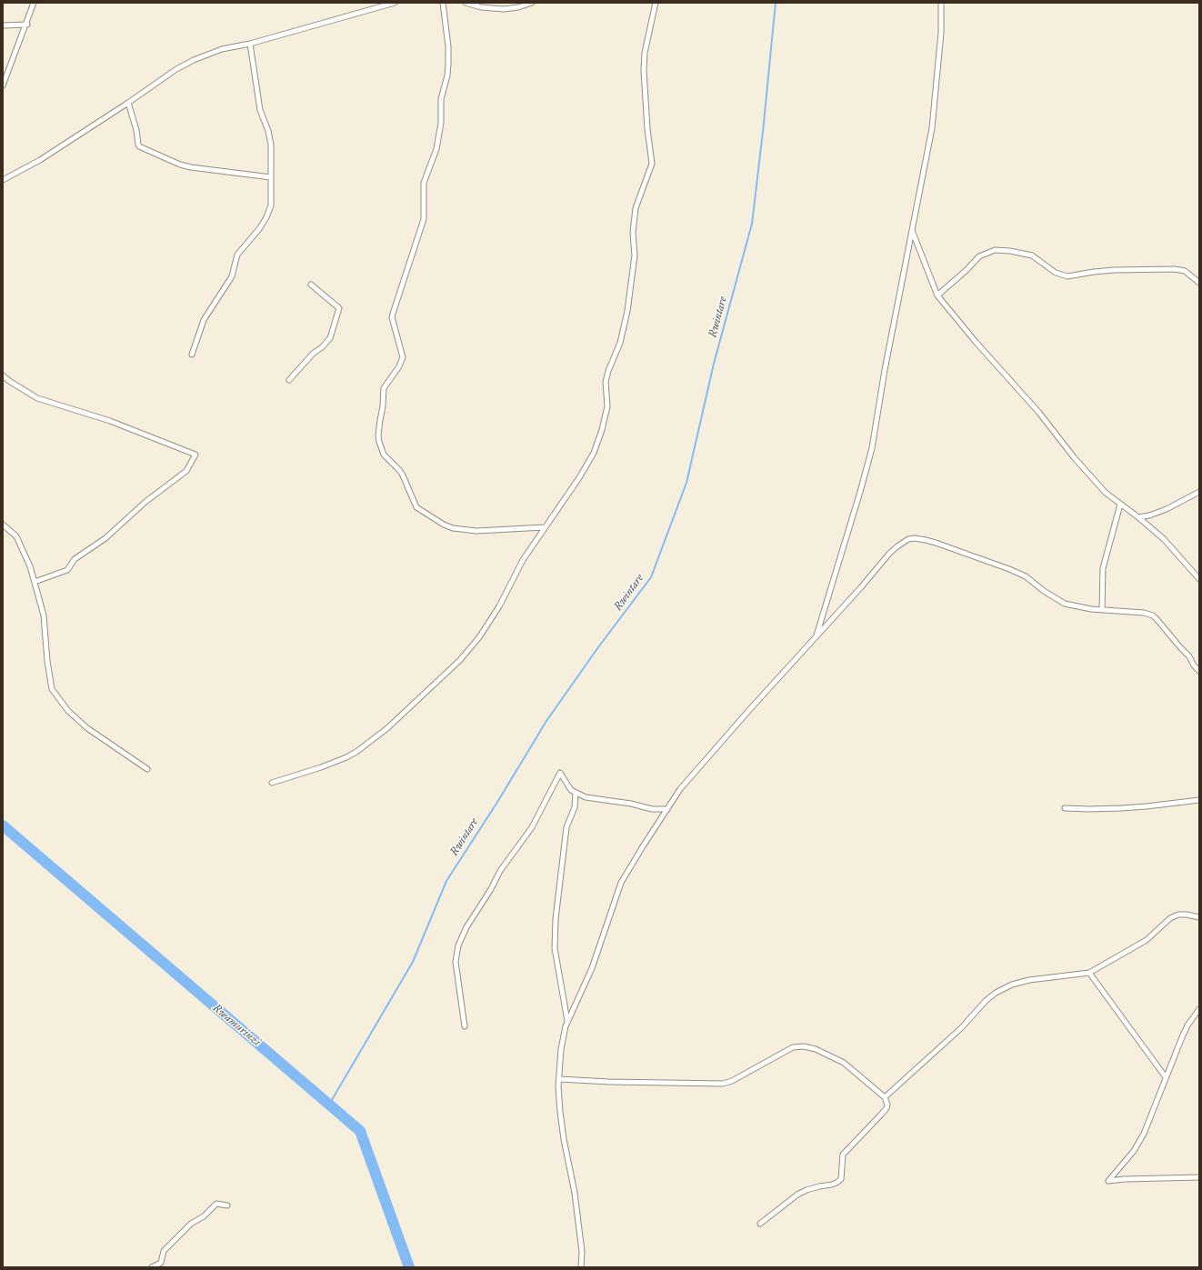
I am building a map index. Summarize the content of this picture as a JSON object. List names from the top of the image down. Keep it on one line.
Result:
{"water":["Rwintare","Rwamurinzi"]}
